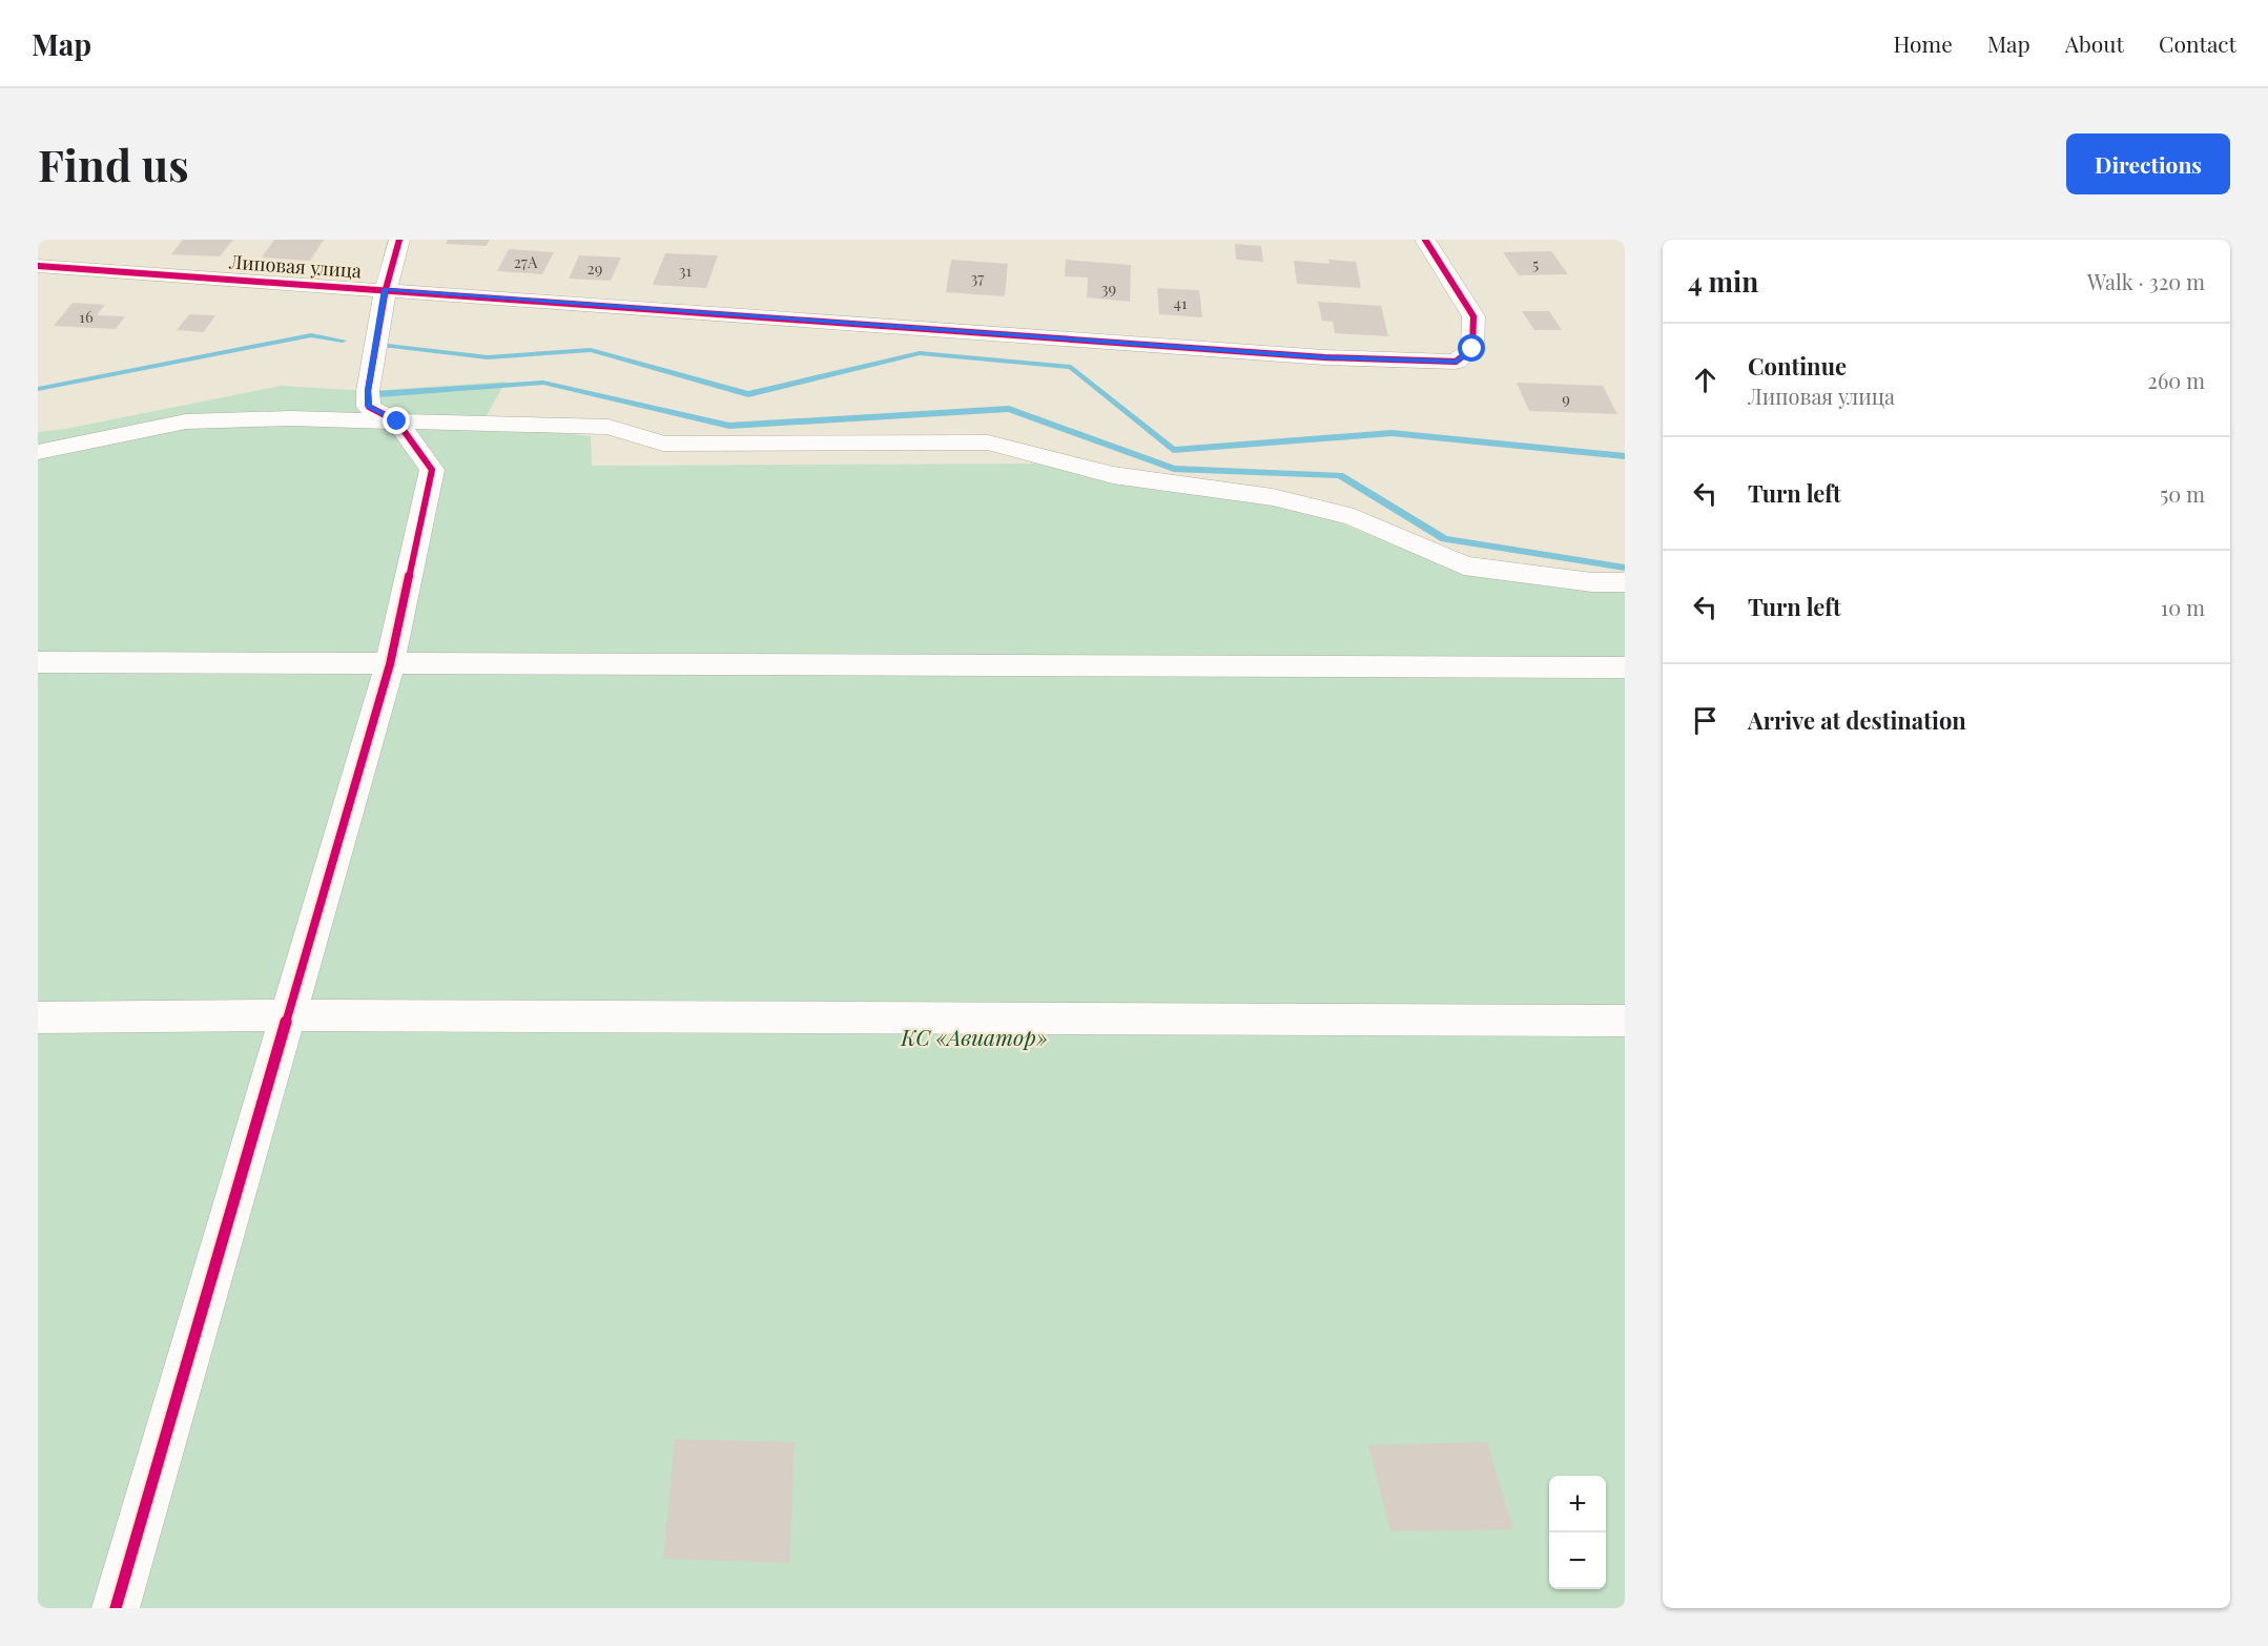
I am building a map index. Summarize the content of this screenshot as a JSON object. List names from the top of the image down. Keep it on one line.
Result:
{"streets":{"street":["Липовая улица"]},"parks":["КС «Авиатор»"],"house_numbers":["27А","5","29","31","37","39","41","16","9"],"page":{"header":"Map","nav":["Home","Map","About","Contact"],"buttons":"Directions","title":"Find us","heading":["4 min","Walk · 320 m"],"list":[["Continue","Липовая улица","260 m"],["Turn left","50 m"],["Turn left","10 m"],"Arrive at destination"],"map_buttons":["+","−"]}}
